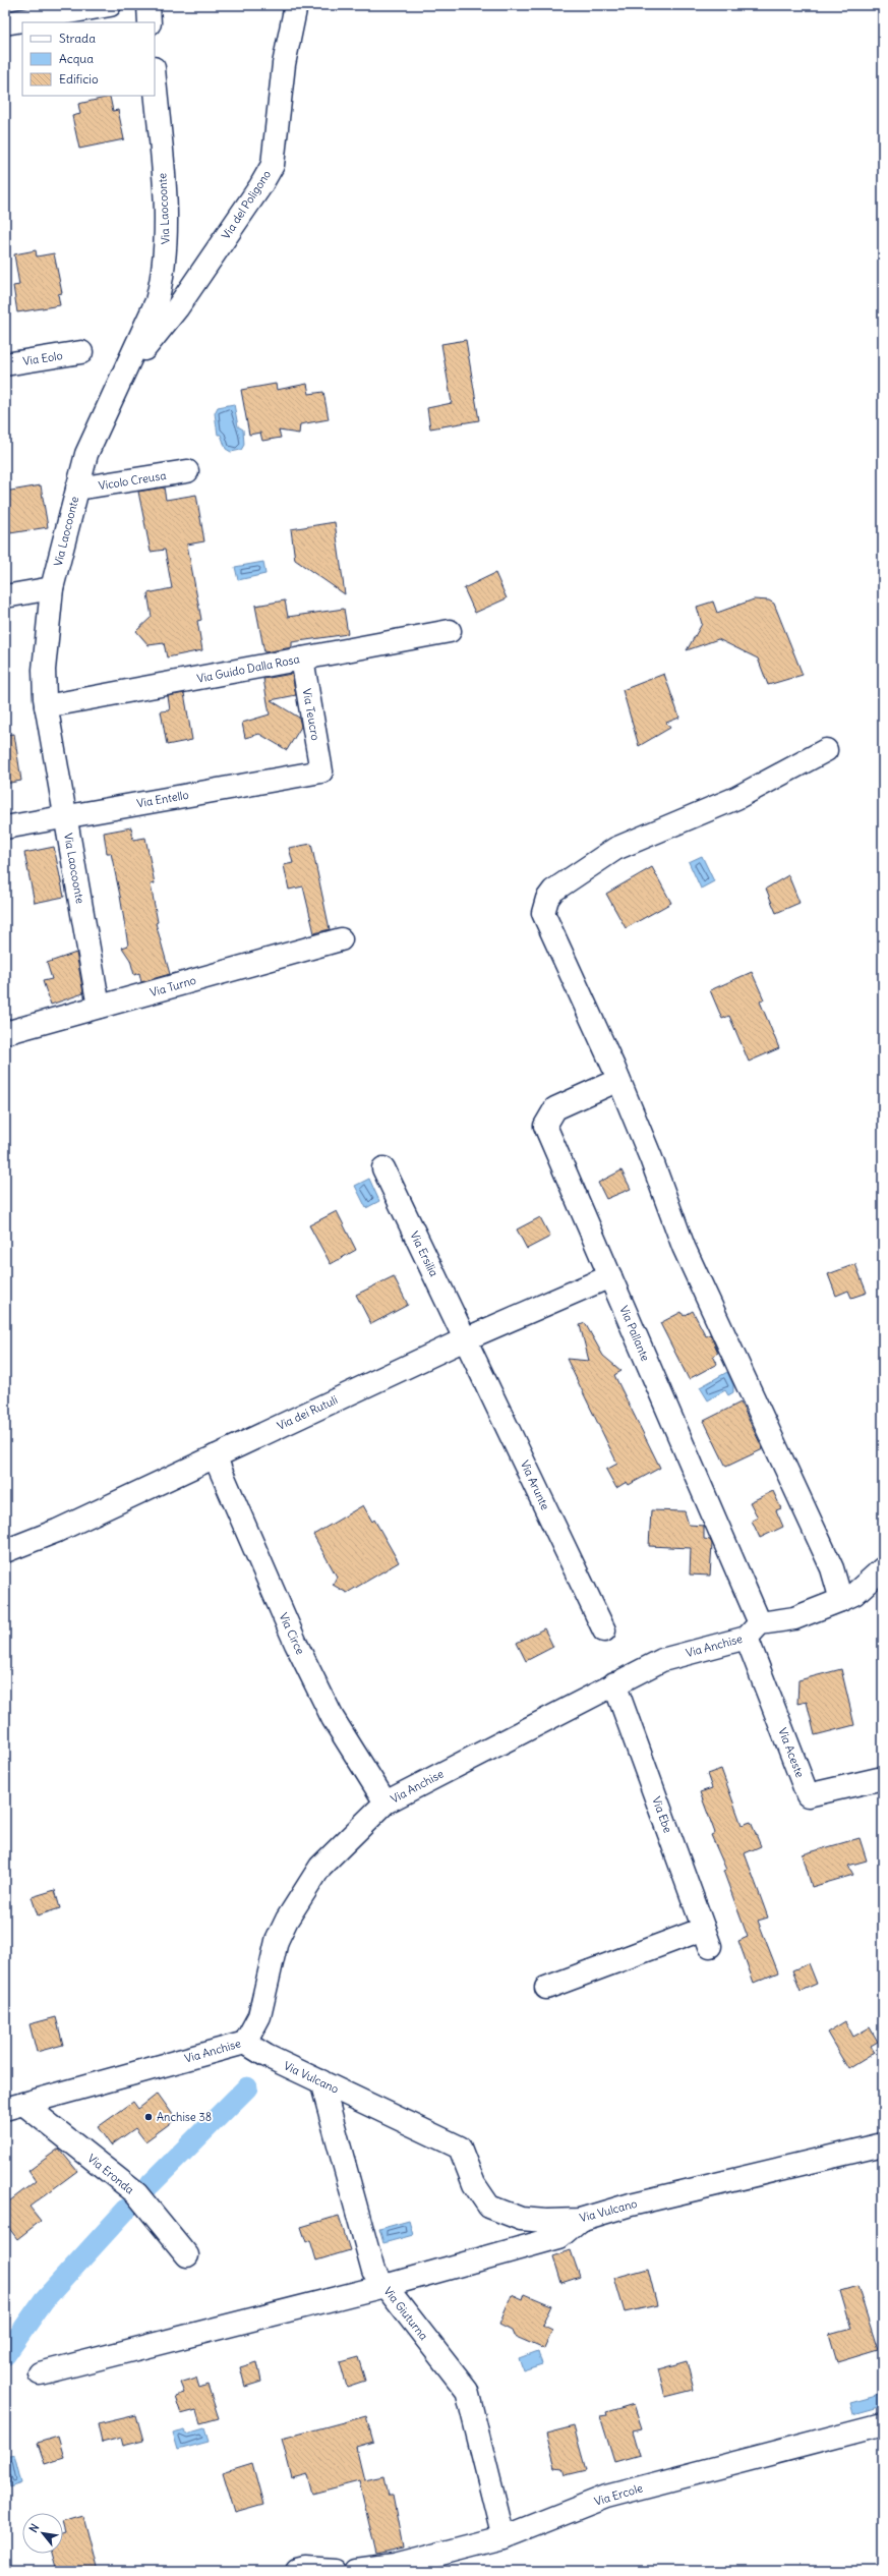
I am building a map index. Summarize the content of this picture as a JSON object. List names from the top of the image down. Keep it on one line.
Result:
{"streets":{"street":["Via del Poligono","Via Laocoonte","Via Eolo","Vicolo Creusa","Via Guido Dalla Rosa","Via Teucro","Via Entello","Via Turno","Via Ersilia","Via Pallante","Via dei Rutuli","Via Arunte","Via Circe","Via Anchise","Via Aceste","Via Ebe","Via Vulcano","Via Eronda","Via Giuturna","Via Ercole"]},"crossings":[["Via del Poligono","Via Laocoonte"],["Via Laocoonte","Vicolo Creusa"],["Via Laocoonte","Via Guido Dalla Rosa"],["Via Laocoonte","Via Entello"],["Via Laocoonte","Via Turno"],["Via Guido Dalla Rosa","Via Teucro"],["Via Teucro","Via Entello"],["Via Ersilia","Via dei Rutuli"],["Via Ersilia","Via Arunte"],["Via Pallante","Via dei Rutuli"],["Via Pallante","Via Anchise"],["Via Pallante","Via Aceste"],["Via dei Rutuli","Via Arunte"],["Via dei Rutuli","Via Circe"],["Via Circe","Via Anchise"],["Via Anchise","Via Aceste"],["Via Anchise","Via Ebe"],["Via Anchise","Via Vulcano"],["Via Anchise","Via Eronda"],["Via Vulcano","Via Giuturna"],["Via Giuturna","Via Ercole"]],"places":["Anchise 38"],"legend":["Strada","Acqua","Edificio"],"north":"top left"}
